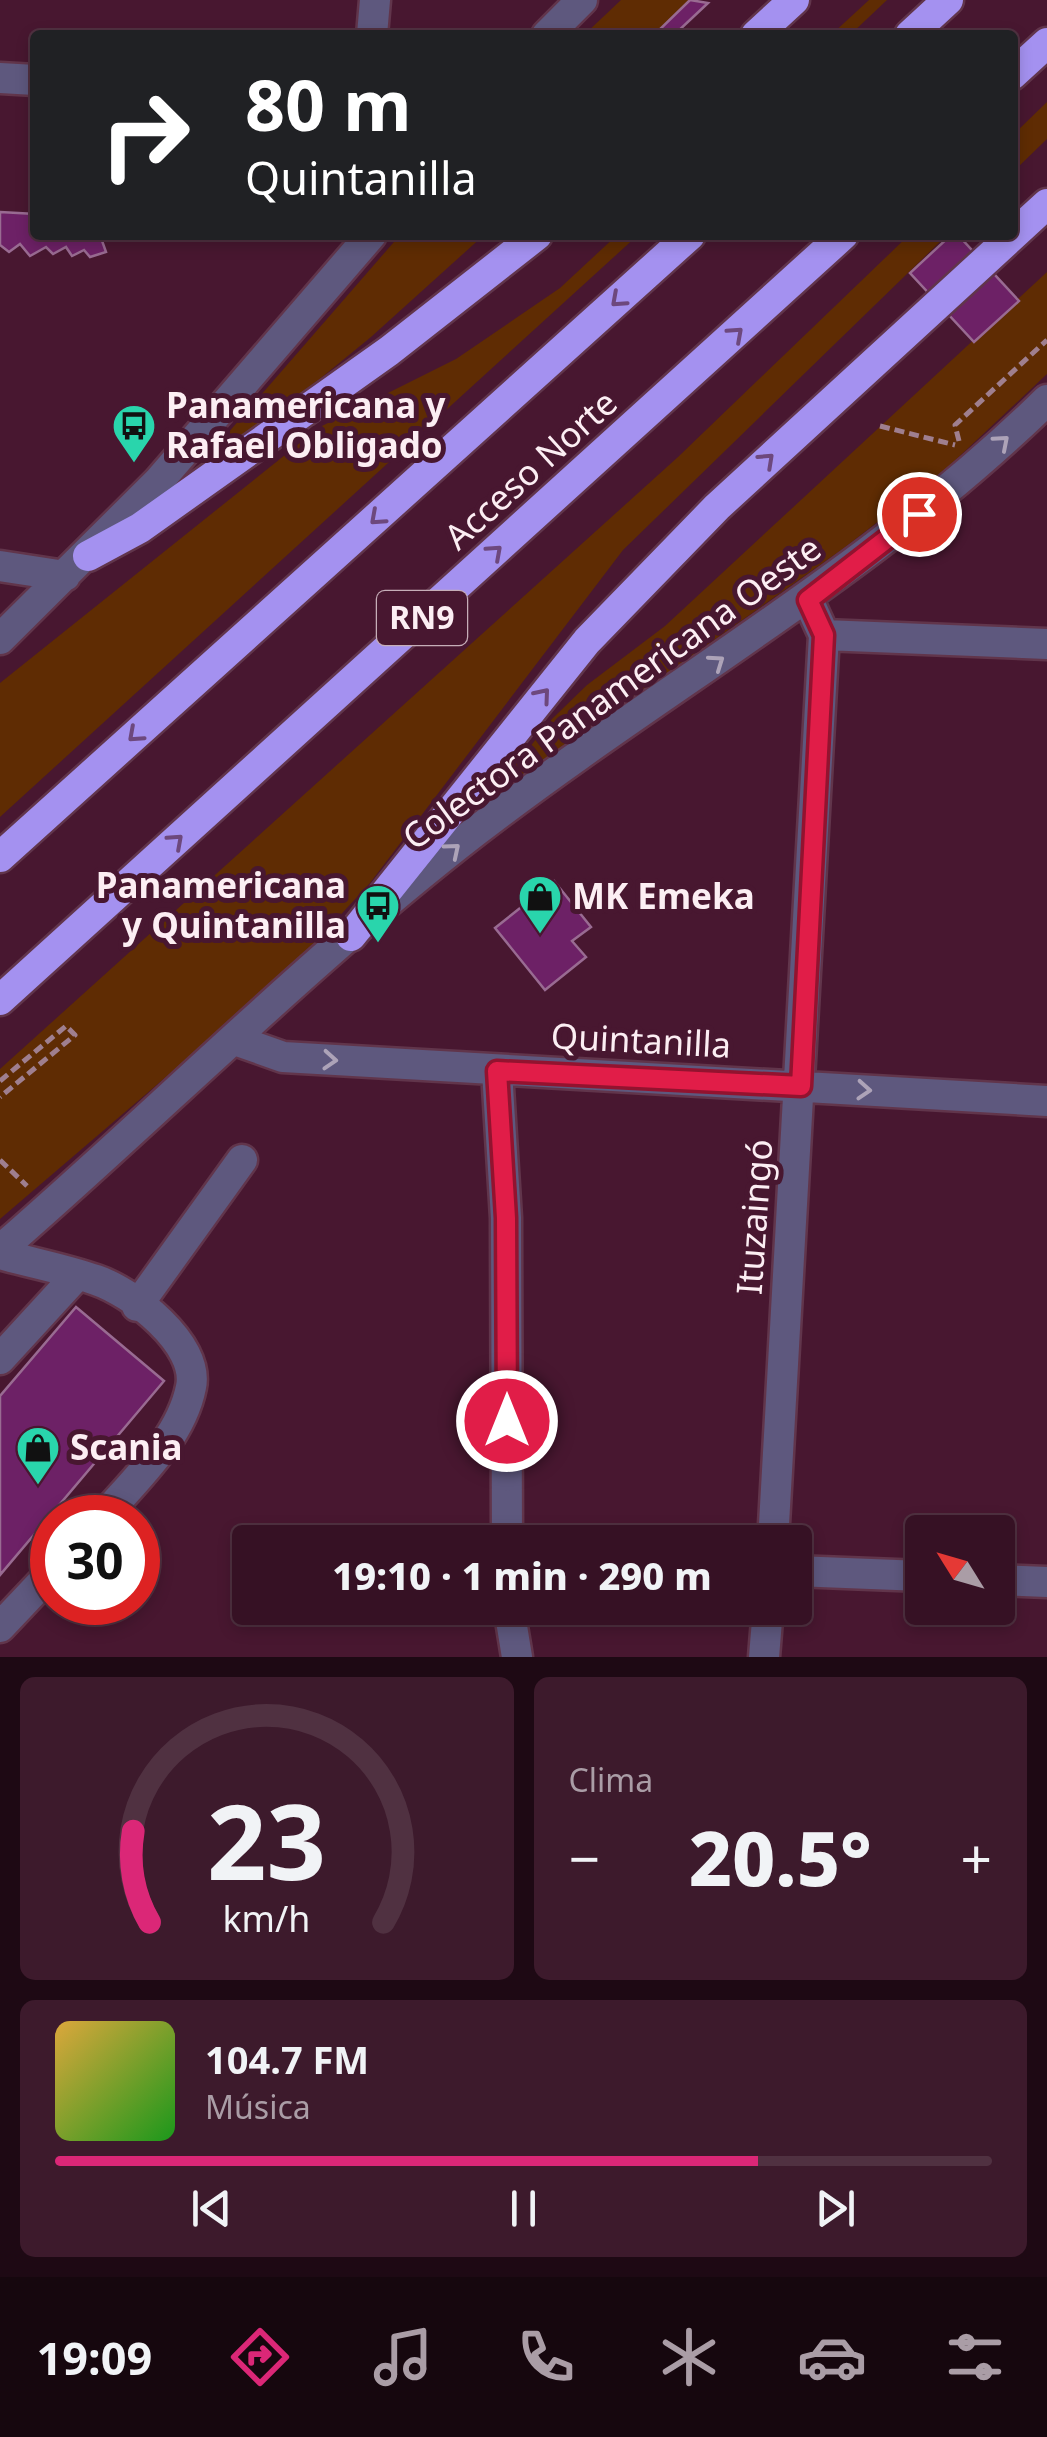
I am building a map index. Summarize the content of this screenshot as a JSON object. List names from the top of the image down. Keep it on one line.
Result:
{"streets":{"highway":["Acceso Norte","RN9"],"street":["Colectora Panamericana Oeste","Quintanilla","Ituzaingó"]},"crossings":[["Colectora Panamericana Oeste","Quintanilla"],["Colectora Panamericana Oeste","Ituzaingó"],["Quintanilla","Ituzaingó"]],"one_way":["Colectora Panamericana Oeste","Quintanilla"],"places":{"bus stop":["Panamericana y Rafael Obligado","Panamericana y Quintanilla"],"shop":["MK Emeka","Scania"]},"north":"top left","page":{"turn":["80 m","Quintanilla"],"limit":"30","trip":"19:10 · 1 min · 290 m","tile":"Clima","heat":["−","20.5°","+"],"song":["104.7 FM","Música"],"tabs":"19:09","gauge":["23","km/h"]}}
